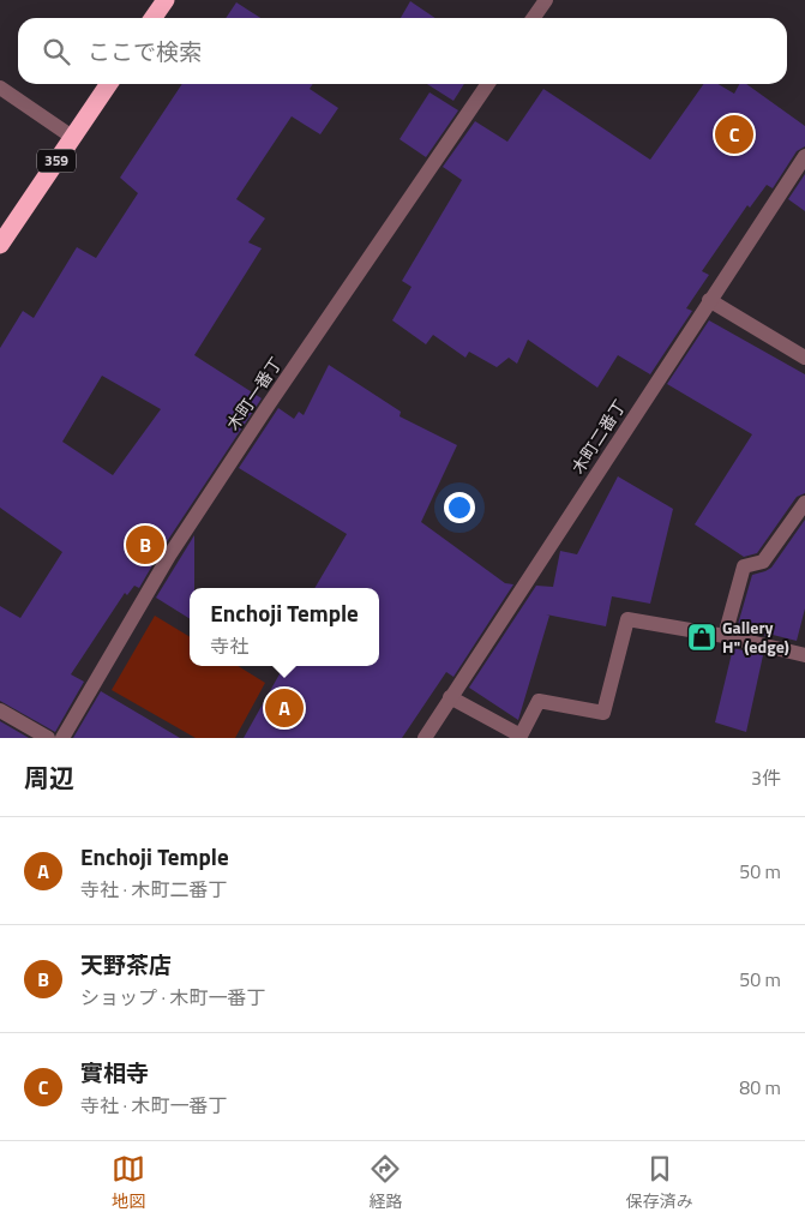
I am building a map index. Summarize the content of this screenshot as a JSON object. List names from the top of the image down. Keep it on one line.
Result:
{"streets":{"highway":["359"],"street":["木町一番丁","木町二番丁"]},"places":{"shop":["Gallery H\" (edge)"]},"page":{"search":"ここで検索","pins":["C","B","A"],"popup":["Enchoji Temple","寺社"],"heading":["周辺","3件"],"list":[{"mark":"A","name":"Enchoji Temple","note":"寺社 · 木町二番丁","value":"50 m"},{"mark":"B","name":"天野茶店","note":"ショップ · 木町一番丁","value":"50 m"},{"mark":"C","name":"實相寺","note":"寺社 · 木町一番丁","value":"80 m"}],"nav":["地図","経路","保存済み"]}}
